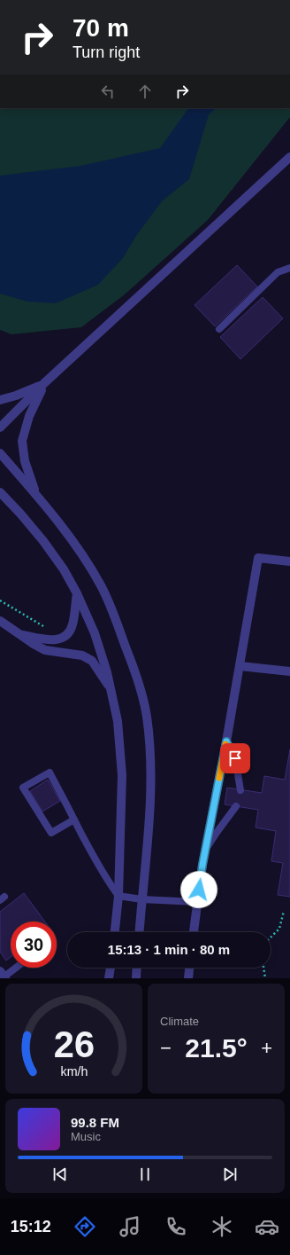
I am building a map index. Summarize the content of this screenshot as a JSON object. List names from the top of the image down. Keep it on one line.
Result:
{"page":{"turn":["70 m","Turn right"],"limit":"30","trip":"15:13 · 1 min · 80 m","tile":"Climate","heat":["−","21.5°","+"],"song":["99.8 FM","Music"],"tabs":"15:12","gauge":["26","km/h"]}}
